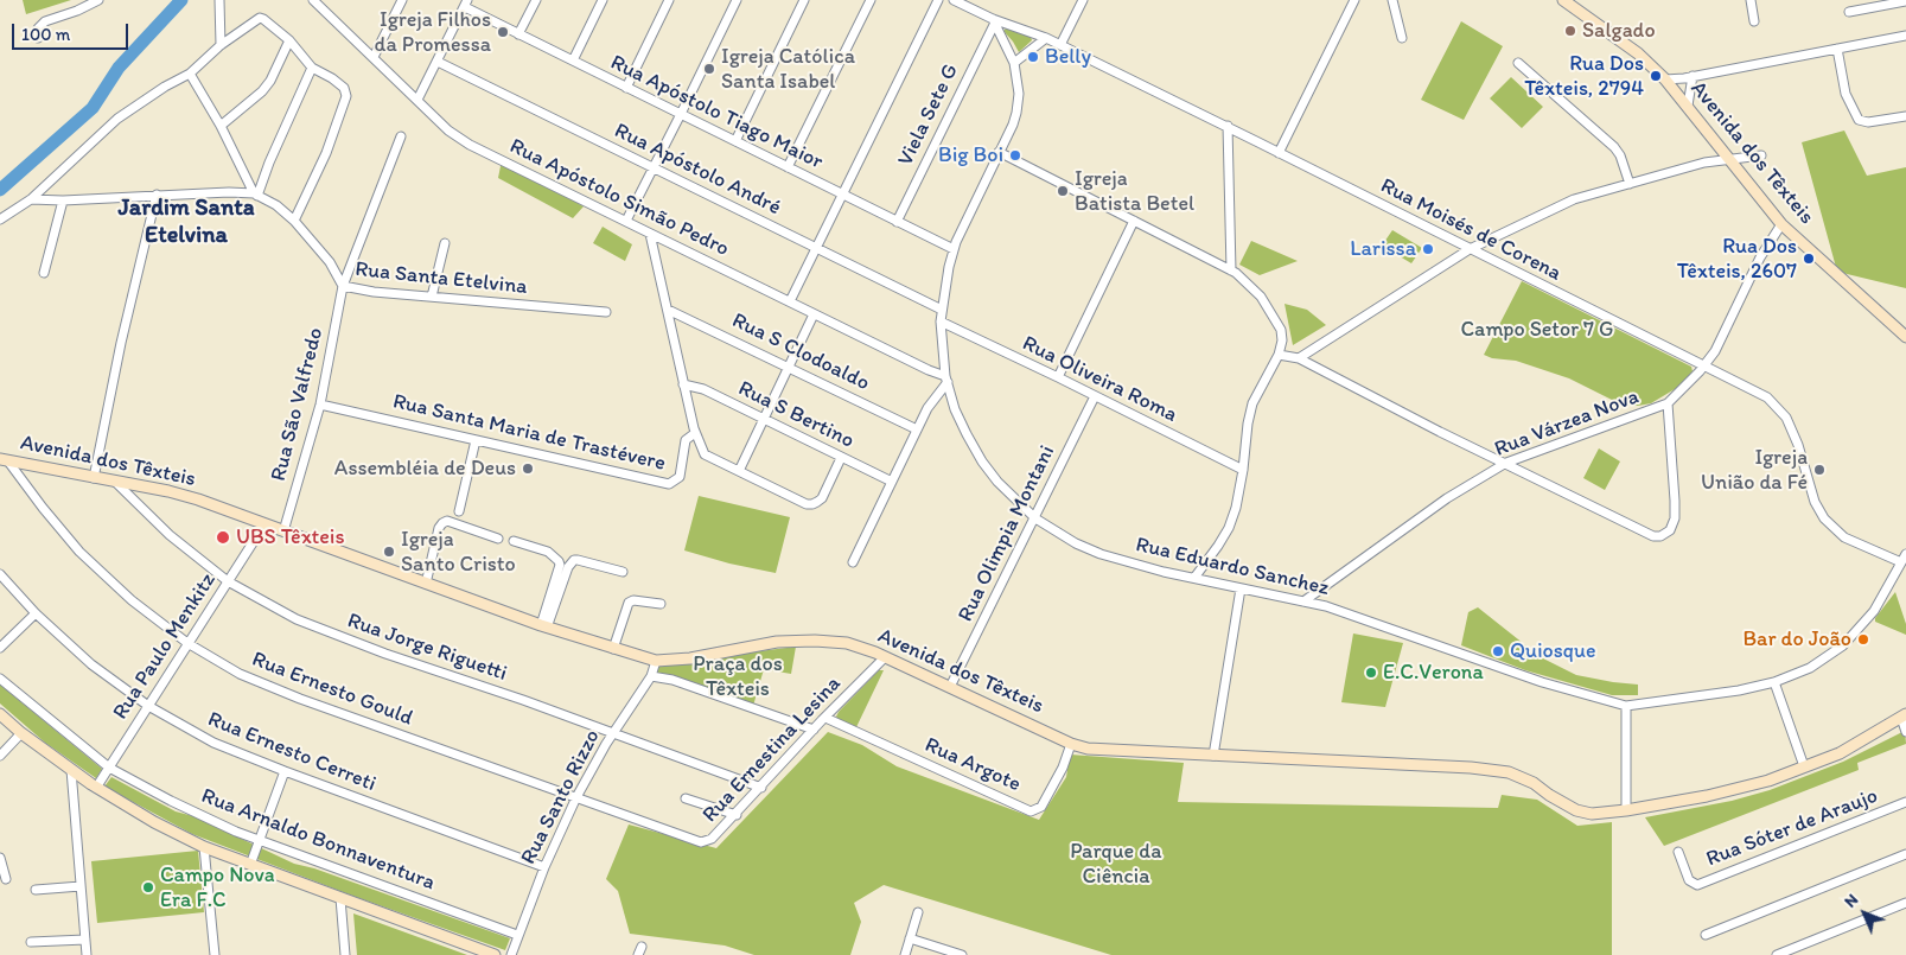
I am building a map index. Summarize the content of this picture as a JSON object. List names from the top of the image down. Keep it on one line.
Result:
{"streets":{"main road":["Avenida dos Têxteis"],"street":["Rua Apóstolo Tiago Maior","Viela Sete G","Rua Apóstolo André","Rua Apóstolo Simão Pedro","Rua Moisés de Corena","Rua Santa Etelvina","Rua S Clodoaldo","Rua Oliveira Roma","Rua São Valfredo","Rua S Bertino","Rua Várzea Nova","Rua Santa Maria de Trastévere","Rua Olimpia Montani","Rua Eduardo Sanchez","Rua Paulo Menkitz","Rua Jorge Riguetti","Rua Ernesto Gould","Rua Ernestina Lesina","Rua Ernesto Cerreti","Rua Argote","Rua Santo Rizzo","Rua Sóter de Araujo","Rua Arnaldo Bonnaventura"]},"crossings":[["Rua Apóstolo Tiago Maior","Viela Sete G"],["Rua Apóstolo Tiago Maior","Rua Eduardo Sanchez"],["Viela Sete G","Rua Moisés de Corena"],["Viela Sete G","Rua Eduardo Sanchez"],["Avenida dos Têxteis","Rua São Valfredo"],["Avenida dos Têxteis","Rua Várzea Nova"],["Avenida dos Têxteis","Rua Olimpia Montani"],["Avenida dos Têxteis","Rua Paulo Menkitz"],["Avenida dos Têxteis","Rua Jorge Riguetti"],["Avenida dos Têxteis","Rua Ernesto Gould"],["Avenida dos Têxteis","Rua Ernestina Lesina"],["Avenida dos Têxteis","Rua Argote"],["Avenida dos Têxteis","Rua Santo Rizzo"],["Rua Apóstolo André","Rua Eduardo Sanchez"],["Rua Apóstolo Simão Pedro","Rua Eduardo Sanchez"],["Rua Moisés de Corena","Rua Várzea Nova"],["Rua Moisés de Corena","Rua Eduardo Sanchez"],["Rua Santa Etelvina","Rua São Valfredo"],["Rua Oliveira Roma","Rua Olimpia Montani"],["Rua Oliveira Roma","Rua Eduardo Sanchez"],["Rua São Valfredo","Rua Santa Maria de Trastévere"],["Rua Várzea Nova","Rua Eduardo Sanchez"],["Rua Olimpia Montani","Rua Eduardo Sanchez"],["Rua Paulo Menkitz","Rua Jorge Riguetti"],["Rua Paulo Menkitz","Rua Ernesto Gould"],["Rua Paulo Menkitz","Rua Ernesto Cerreti"],["Rua Paulo Menkitz","Rua Arnaldo Bonnaventura"],["Rua Jorge Riguetti","Rua Ernestina Lesina"],["Rua Jorge Riguetti","Rua Santo Rizzo"],["Rua Ernesto Gould","Rua Ernestina Lesina"],["Rua Ernesto Gould","Rua Santo Rizzo"],["Rua Ernestina Lesina","Rua Argote"],["Rua Ernestina Lesina","Rua Santo Rizzo"],["Rua Ernesto Cerreti","Rua Santo Rizzo"],["Rua Santo Rizzo","Rua Arnaldo Bonnaventura"]],"districts":["Jardim Santa Etelvina"],"parks":["Campo Setor 7 G","Praça dos Têxteis","Parque da Ciência"],"places":["Salgado","Igreja Filhos da Promessa","Belly","Igreja Católica Santa Isabel","Rua Dos Têxteis, 2794","Big Boi","Igreja Batista Betel","Larissa","Rua Dos Têxteis, 2607","Assembléia de Deus","Igreja União da Fé","UBS Têxteis","Igreja Santo Cristo","Bar do João","Quiosque","E.C.Verona","Campo Nova Era F.C"],"scale_bar":"100 m","north":"top left"}
